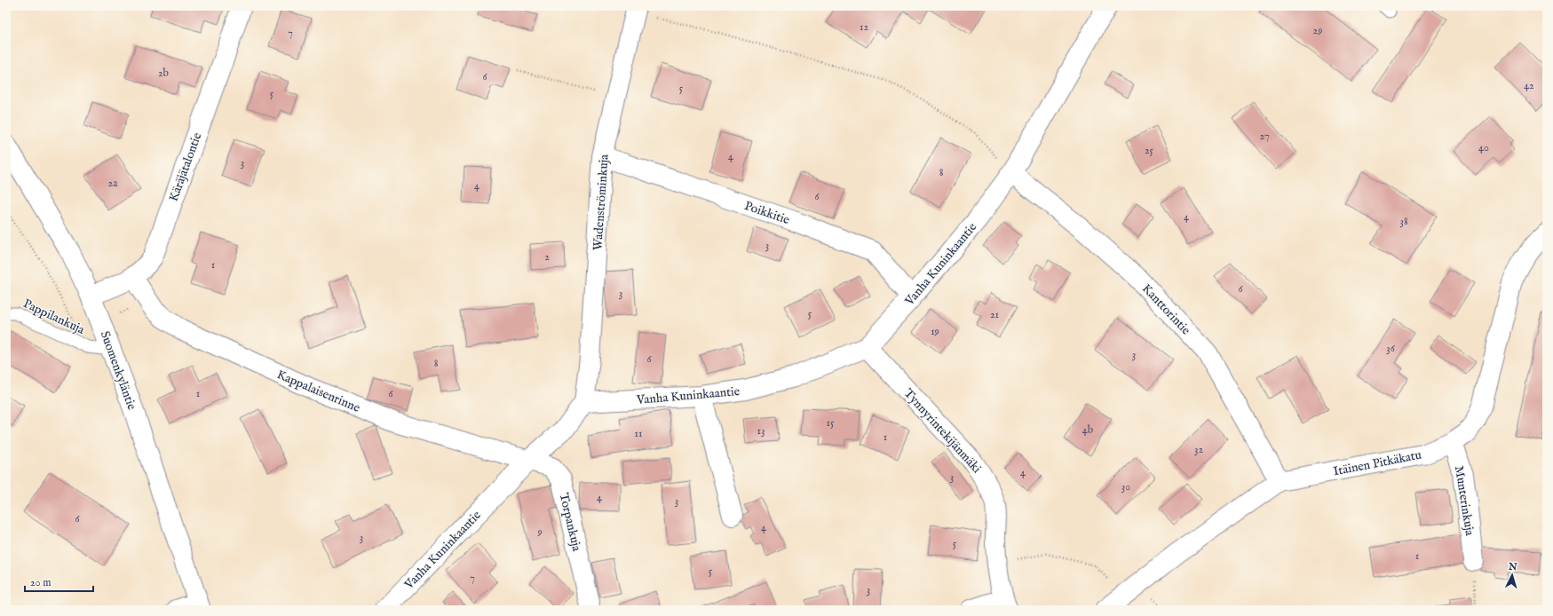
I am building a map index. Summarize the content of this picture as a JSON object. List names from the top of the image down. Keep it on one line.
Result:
{"streets":{"street":["Käräjätalontie","Wadenströminkuja","Poikkitie","Vanha Kuninkaantie","Kanttorintie","Suomenkyläntie","Kappalaisenrinne","Tynnyrintekijänmäki","Itäinen Pitkäkatu","Munterinkuja","Torpankuja"],"lane":["Pappilankuja"]},"crossings":[["Käräjätalontie","Suomenkyläntie"],["Käräjätalontie","Kappalaisenrinne"],["Wadenströminkuja","Poikkitie"],["Wadenströminkuja","Vanha Kuninkaantie"],["Poikkitie","Vanha Kuninkaantie"],["Vanha Kuninkaantie","Kanttorintie"],["Vanha Kuninkaantie","Kappalaisenrinne"],["Vanha Kuninkaantie","Tynnyrintekijänmäki"],["Vanha Kuninkaantie","Torpankuja"],["Kanttorintie","Itäinen Pitkäkatu"],["Pappilankuja","Suomenkyläntie"],["Kappalaisenrinne","Torpankuja"],["Itäinen Pitkäkatu","Munterinkuja"]],"house_numbers":["12","29","7","2b","6","42","5","5","27","40","25","4","3","8","2a","4","6","4","38","3","2","1","6","3","5","21","19","36","3","6","8","1","6","15","4b","13","11","1","32","4","3","30","4","3","6","4","9","3","5","1","5","7","3"],"scale_bar":"20 m","north":"top"}
